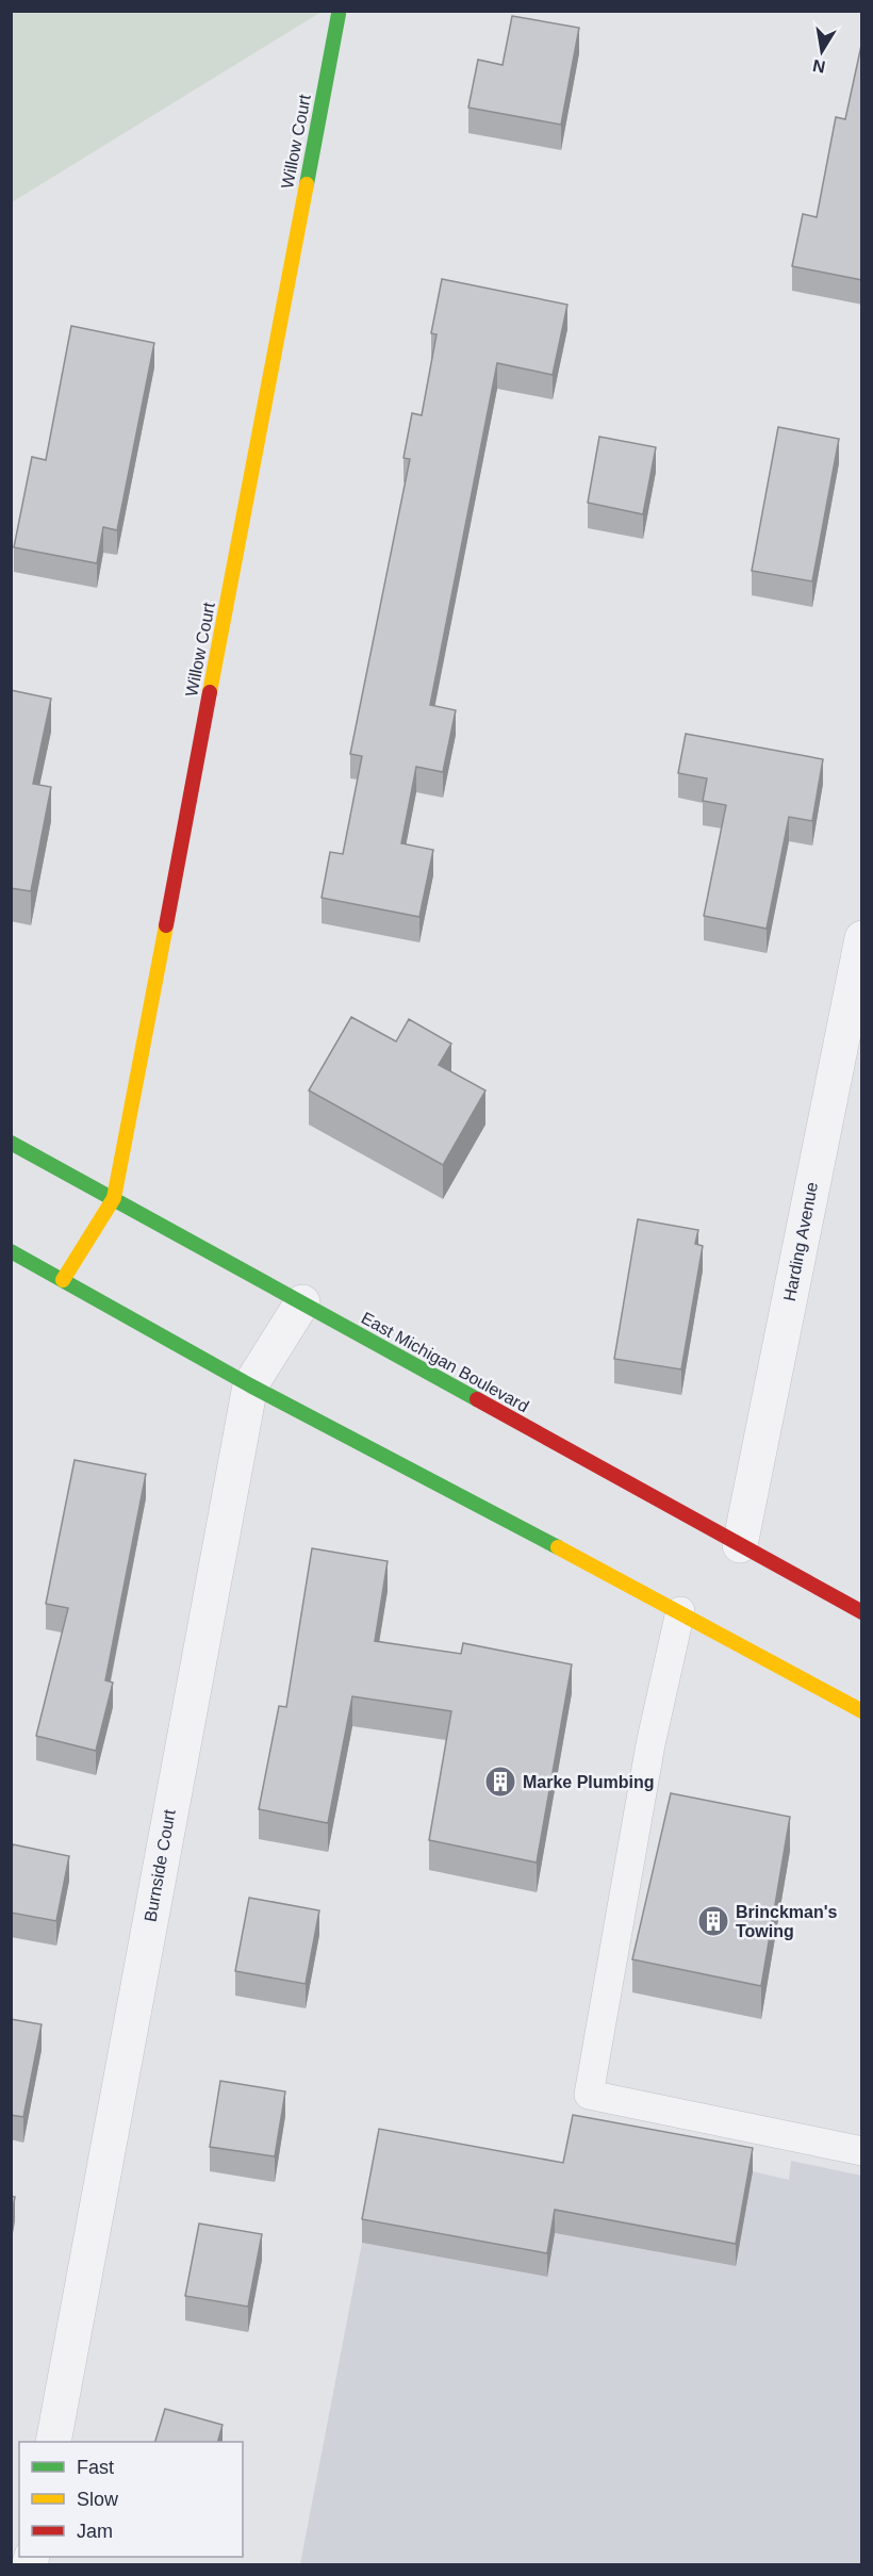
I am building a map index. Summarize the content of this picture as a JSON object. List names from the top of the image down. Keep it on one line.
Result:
{"streets":{"main road":["Willow Court","East Michigan Boulevard"],"street":["Harding Avenue","Burnside Court"]},"crossings":[["Willow Court","East Michigan Boulevard"],["Harding Avenue","East Michigan Boulevard"],["East Michigan Boulevard","Burnside Court"]],"places":{"building":["Marke Plumbing","Brinckman's Towing"]},"legend":["Fast","Slow","Jam"],"north":"bottom"}
